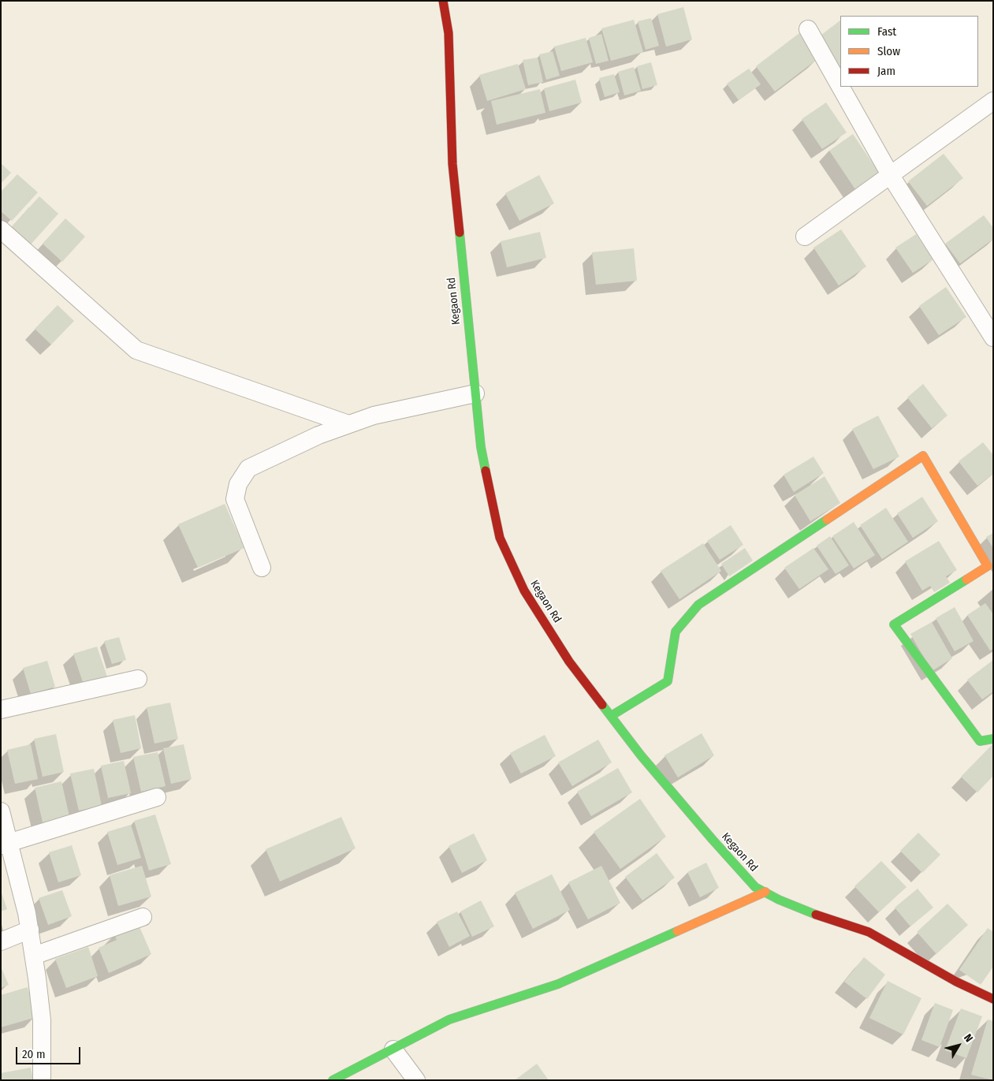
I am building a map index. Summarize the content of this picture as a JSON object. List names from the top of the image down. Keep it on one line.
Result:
{"streets":{"street":["Kegaon Rd"]},"legend":["Fast","Slow","Jam"],"scale_bar":"20 m","north":"top right"}
